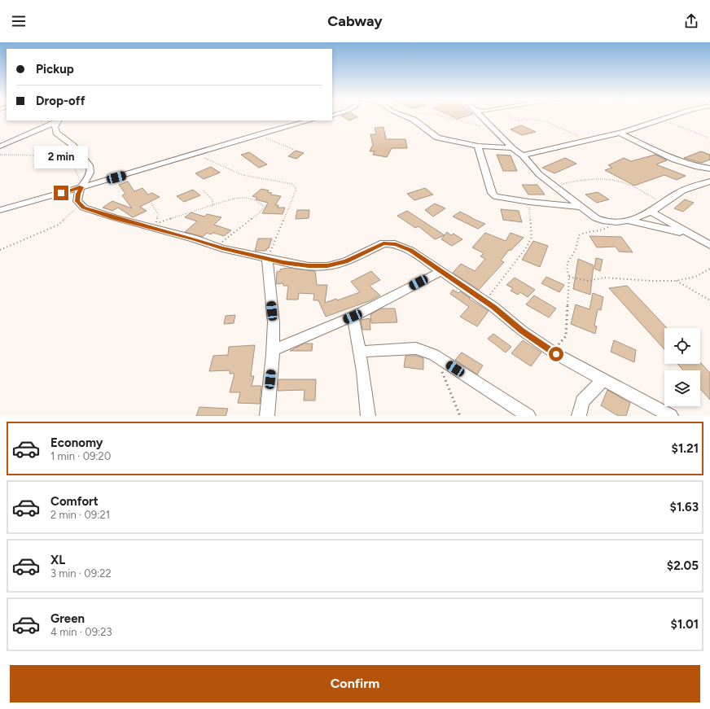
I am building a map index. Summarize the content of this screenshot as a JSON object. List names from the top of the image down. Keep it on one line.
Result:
{"page":{"header":"Cabway","banner":["Pickup","Drop-off"],"bubble":"2 min","list":[{"name":"Economy","note":"1 min · 09:20","value":"$1.21"},{"name":"Comfort","note":"2 min · 09:21","value":"$1.63"},{"name":"XL","note":"3 min · 09:22","value":"$2.05"},{"name":"Green","note":"4 min · 09:23","value":"$1.01"}],"buttons":"Confirm"}}
